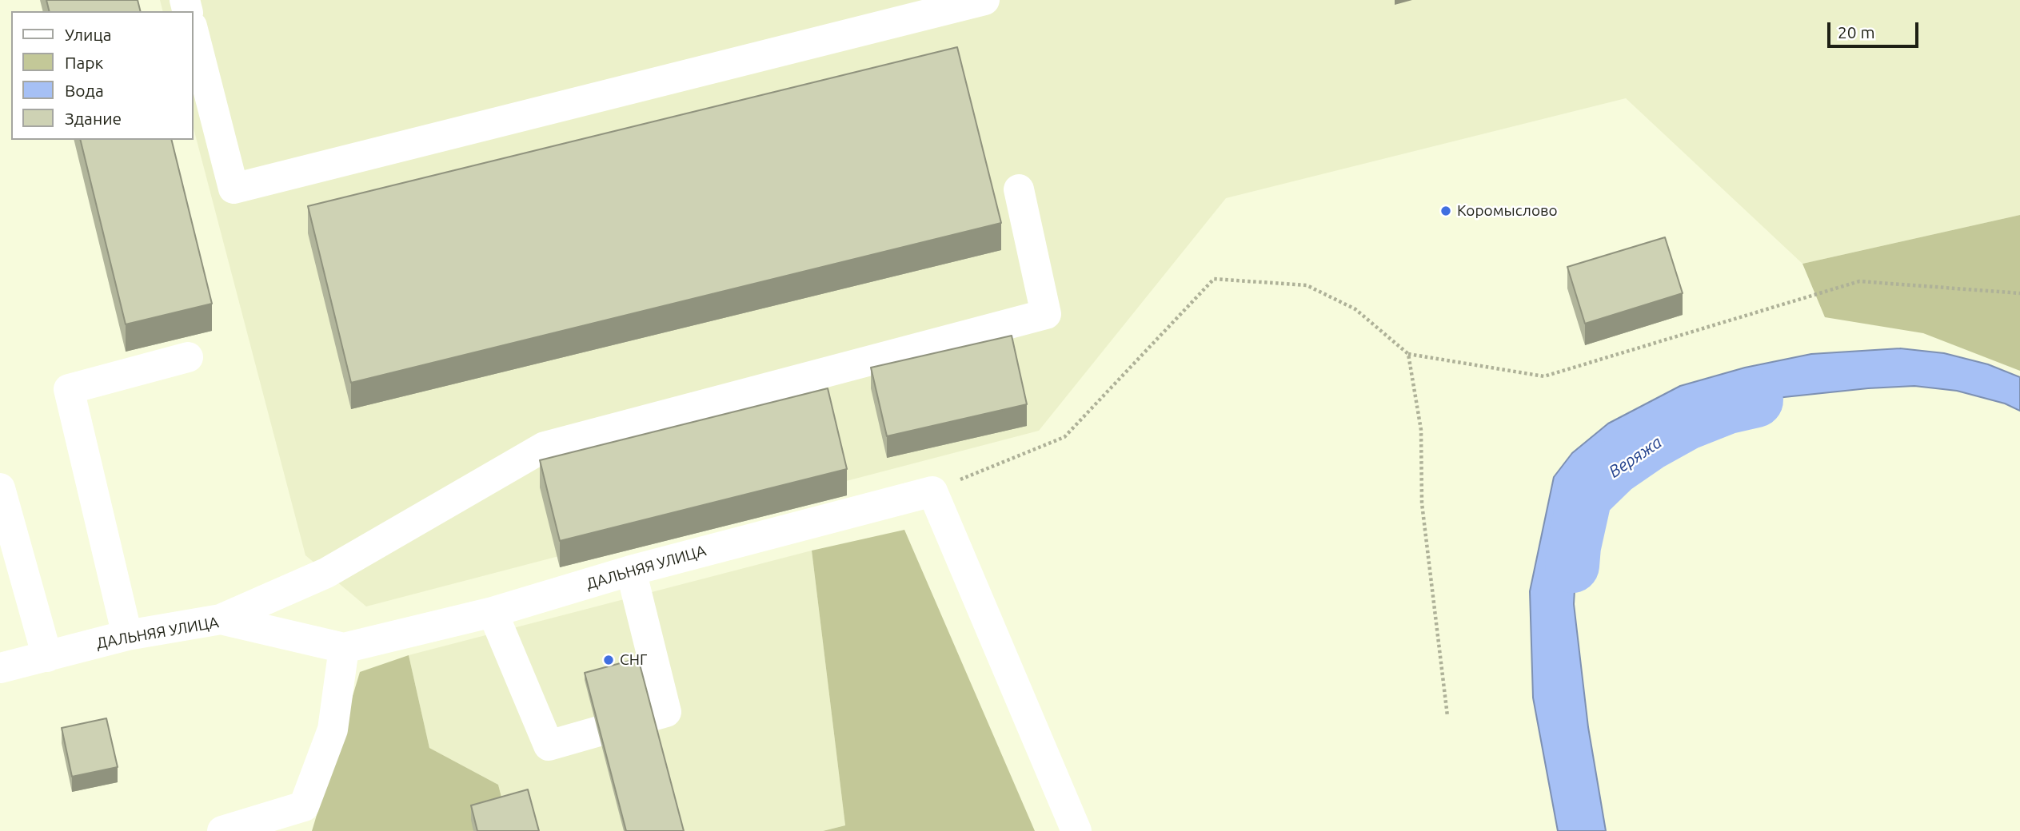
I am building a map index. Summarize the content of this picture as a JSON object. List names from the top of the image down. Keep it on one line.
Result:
{"streets":{"street":["ДАЛЬНЯЯ УЛИЦА"]},"water":["Веряжа"],"places":["Коромыслово","СНГ"],"legend":["Улица","Парк","Вода","Здание"],"scale_bar":"20 m"}
